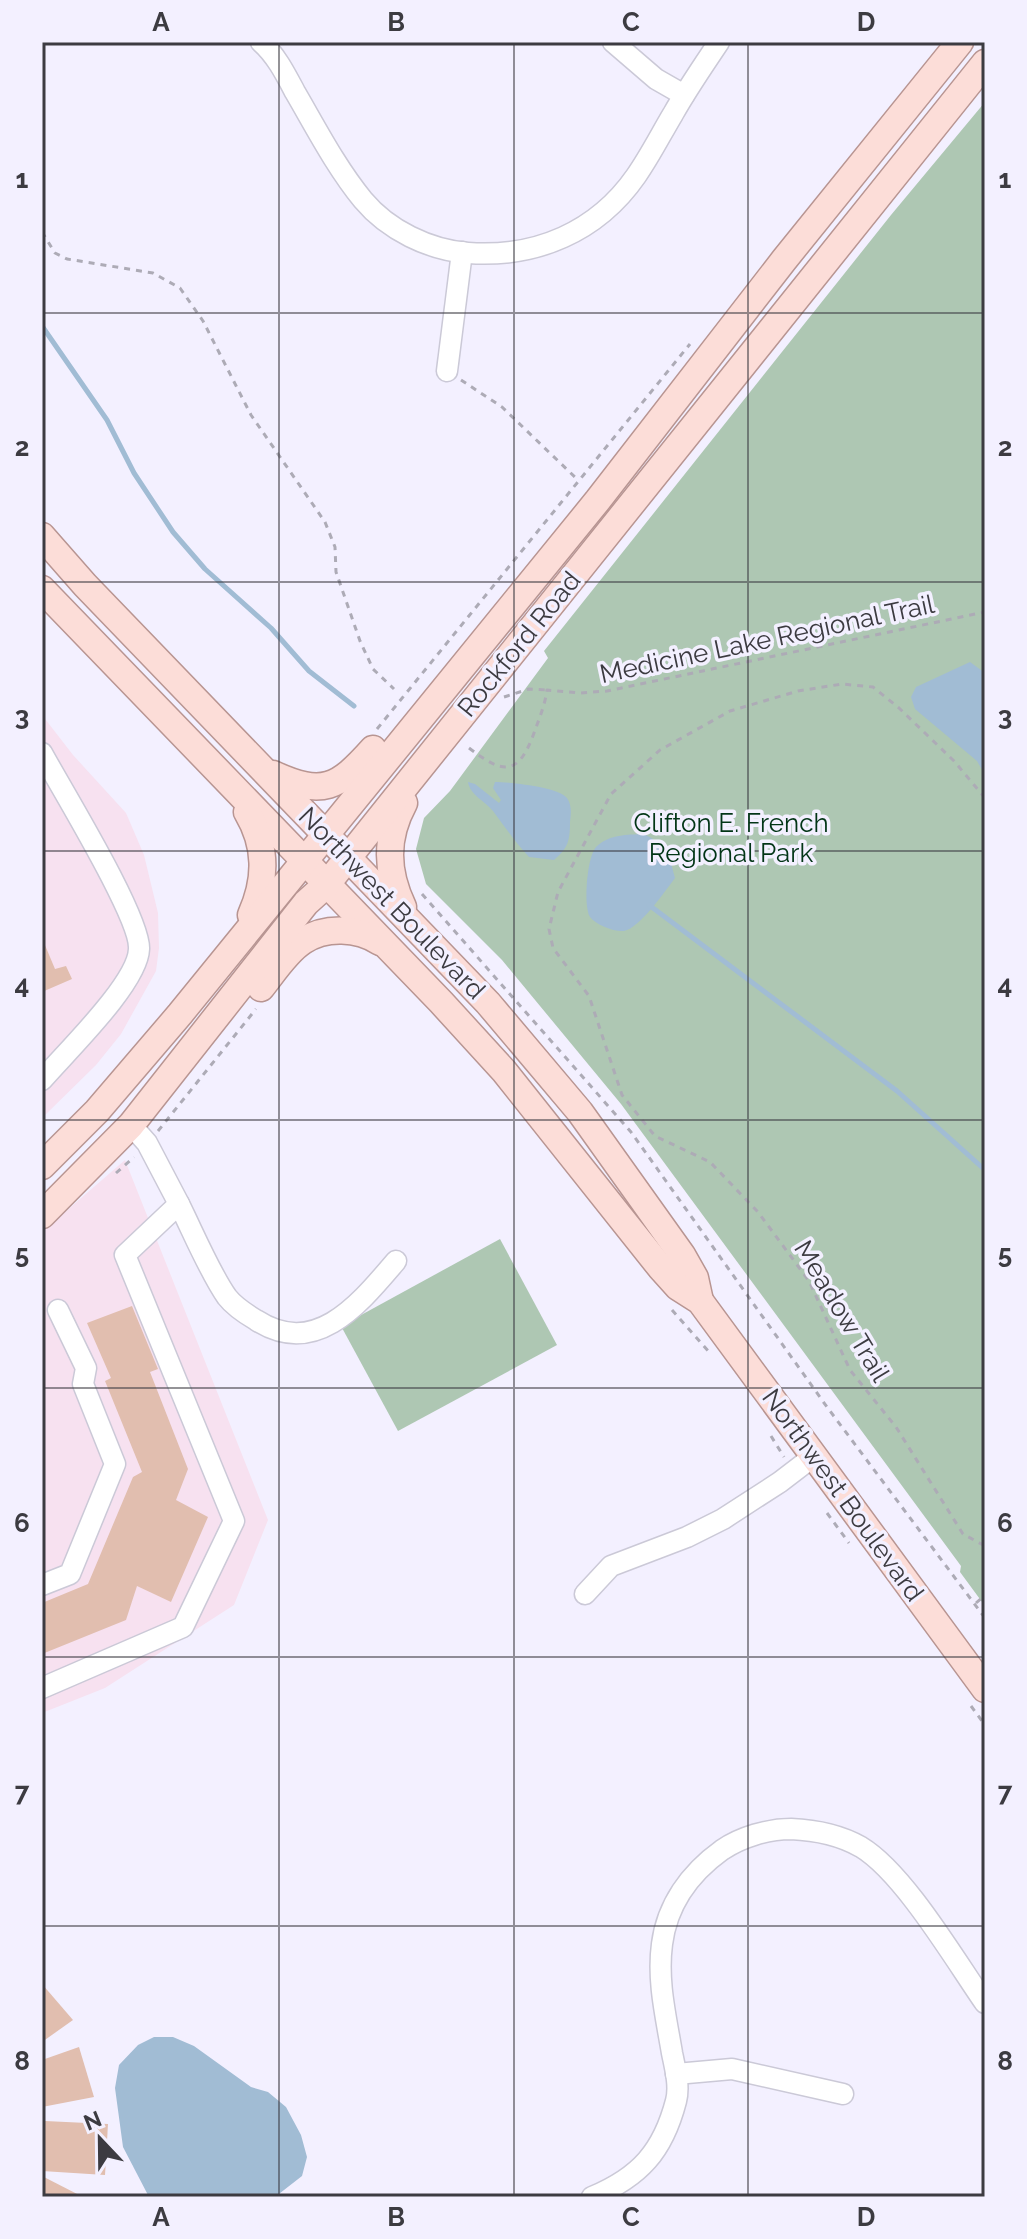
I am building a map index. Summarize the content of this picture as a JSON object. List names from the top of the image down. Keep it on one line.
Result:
{"streets":{"main road":["Rockford Road","Northwest Boulevard"],"path":["Medicine Lake Regional Trail","Meadow Trail"]},"crossings":[["Rockford Road","Northwest Boulevard"]],"parks":["Clifton E. French Regional Park"],"north":"top","grid":{"columns":["A","B","C","D"],"rows":["1","2","3","4","5","6","7","8"]}}
